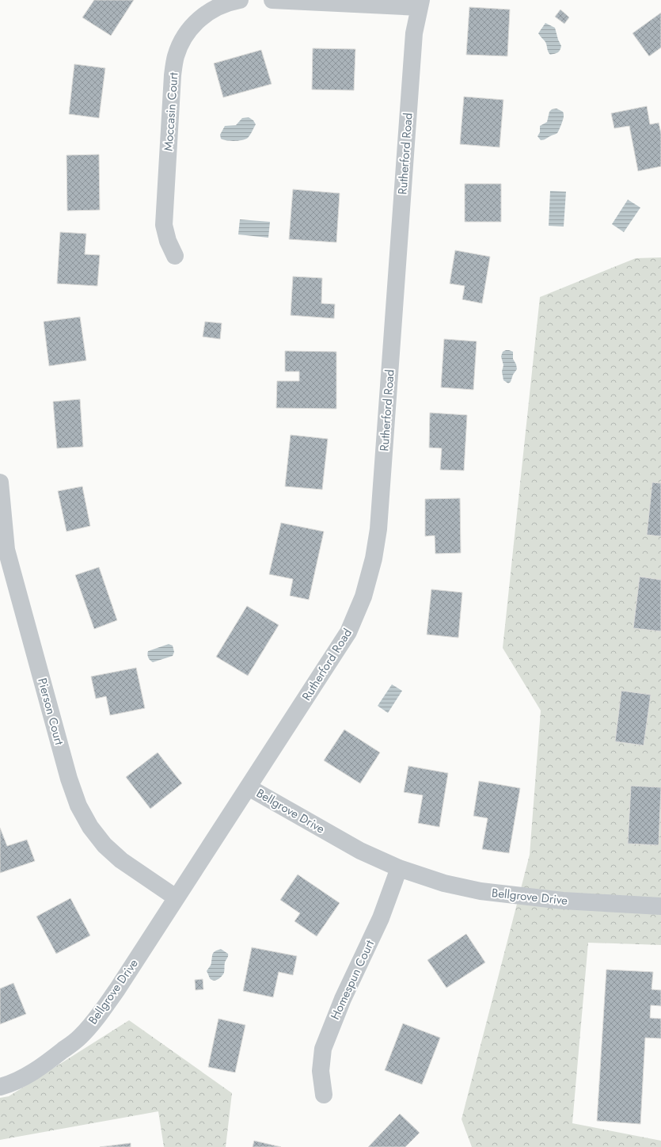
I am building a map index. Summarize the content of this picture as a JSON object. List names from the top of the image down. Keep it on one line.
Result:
{"streets":{"street":["Moccasin Court","Rutherford Road","Pierson Court","Bellgrove Drive","Homespun Court"]},"crossings":[["Rutherford Road","Bellgrove Drive"],["Pierson Court","Bellgrove Drive"],["Bellgrove Drive","Homespun Court"]]}
